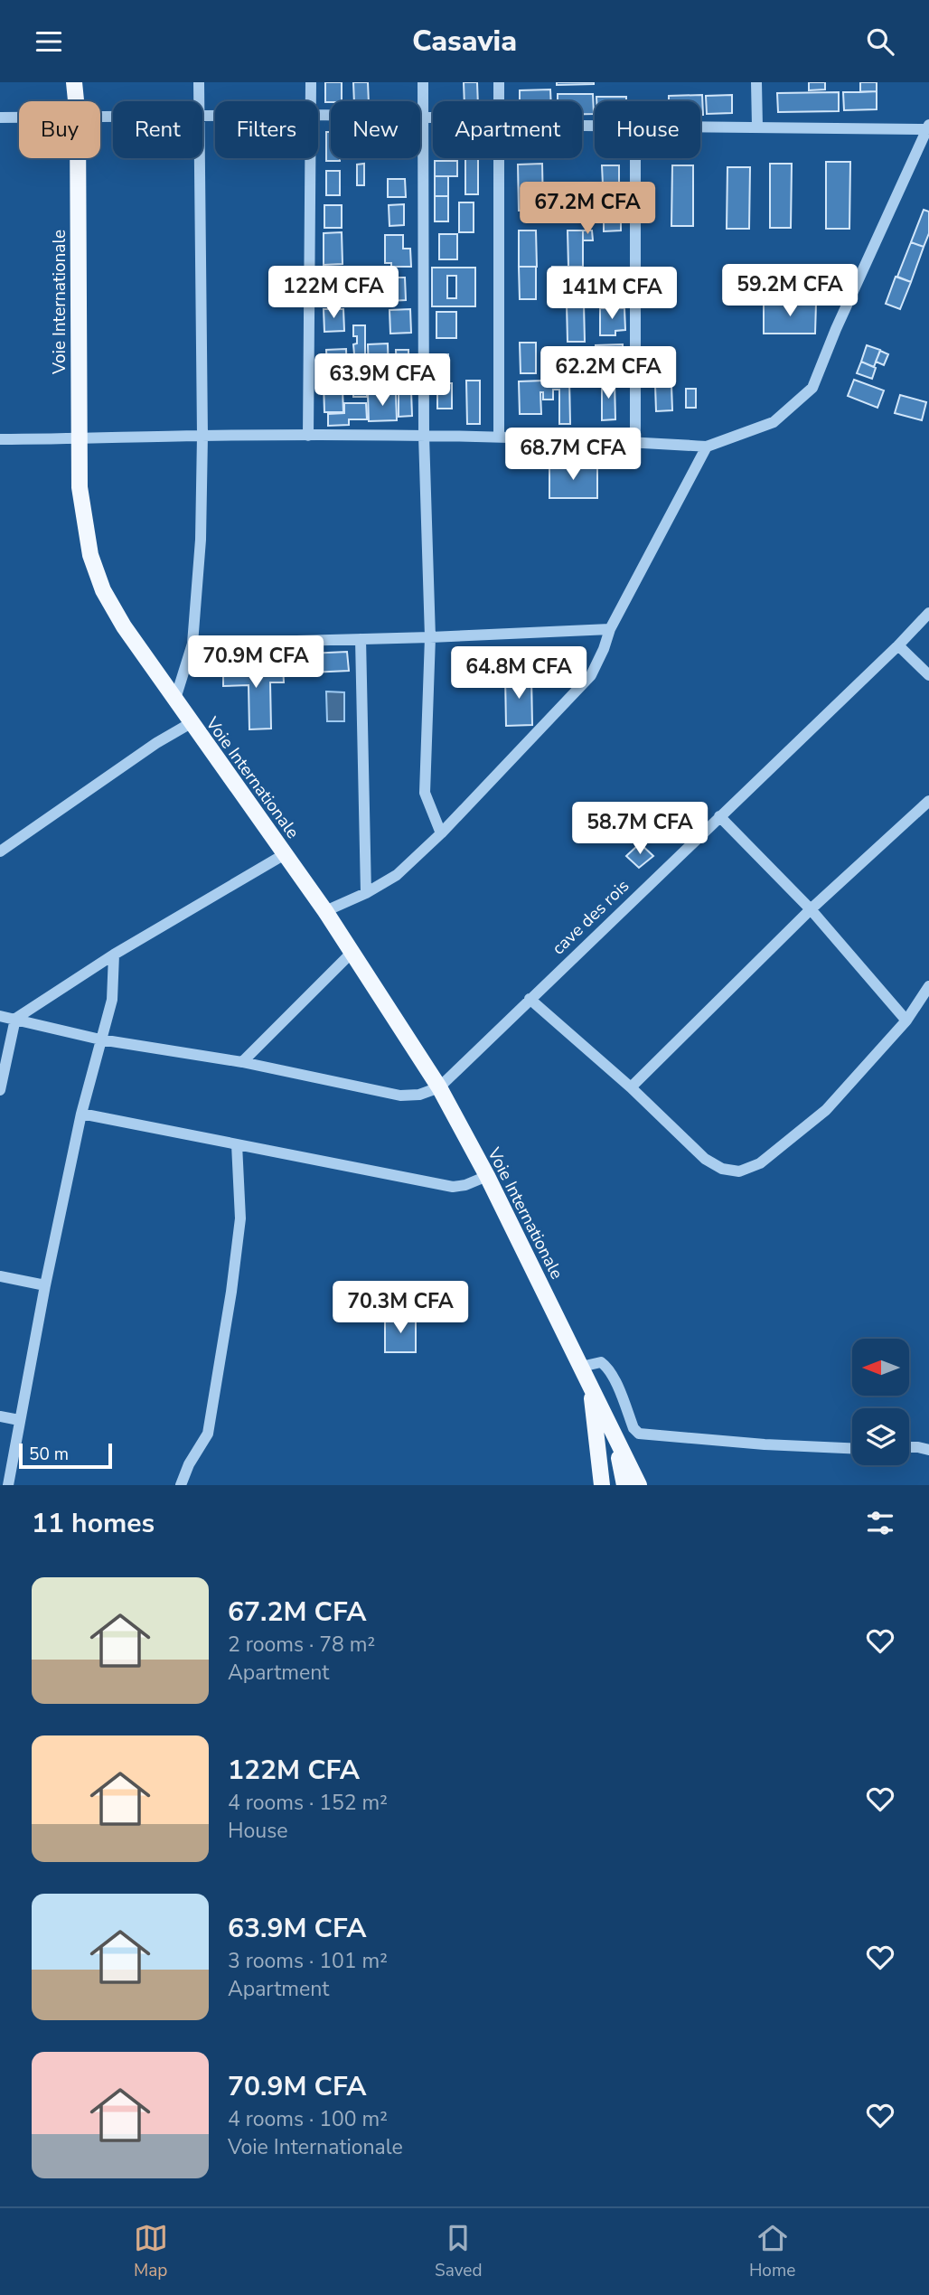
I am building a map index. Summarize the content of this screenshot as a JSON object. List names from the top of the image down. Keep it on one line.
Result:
{"streets":{"main road":["Voie Internationale"],"street":["cave des rois"]},"crossings":[["Voie Internationale","cave des rois"]],"scale_bar":"50 m","north":"left","page":{"header":"Casavia","chip":["Buy","Rent","Filters","New","Apartment","House"],"price":["67.2M CFA","59.2M CFA","122M CFA","141M CFA","62.2M CFA","63.9M CFA","68.7M CFA","70.9M CFA","64.8M CFA","58.7M CFA","70.3M CFA"],"scale":"50 m","heading":"11 homes","list":[{"name":"67.2M CFA","note":"2 rooms · 78 m² · Apartment"},{"name":"122M CFA","note":"4 rooms · 152 m² · House"},{"name":"63.9M CFA","note":"3 rooms · 101 m² · Apartment"},{"name":"70.9M CFA","note":"4 rooms · 100 m² · Voie Internationale"}],"tabs":["Map","Saved","Home"]}}
